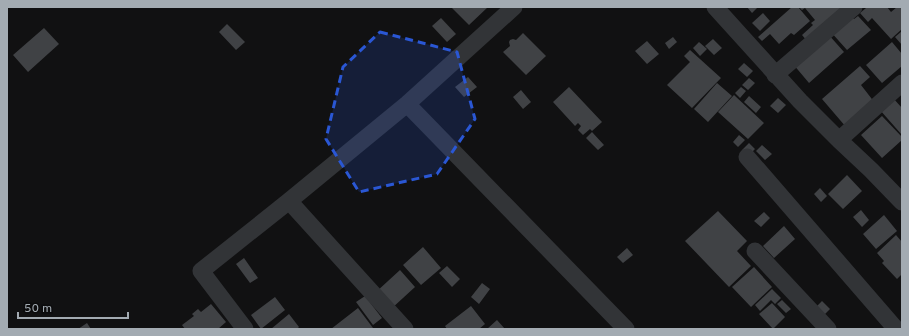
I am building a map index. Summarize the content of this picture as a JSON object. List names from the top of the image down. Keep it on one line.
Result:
{"scale_bar":"50 m"}
